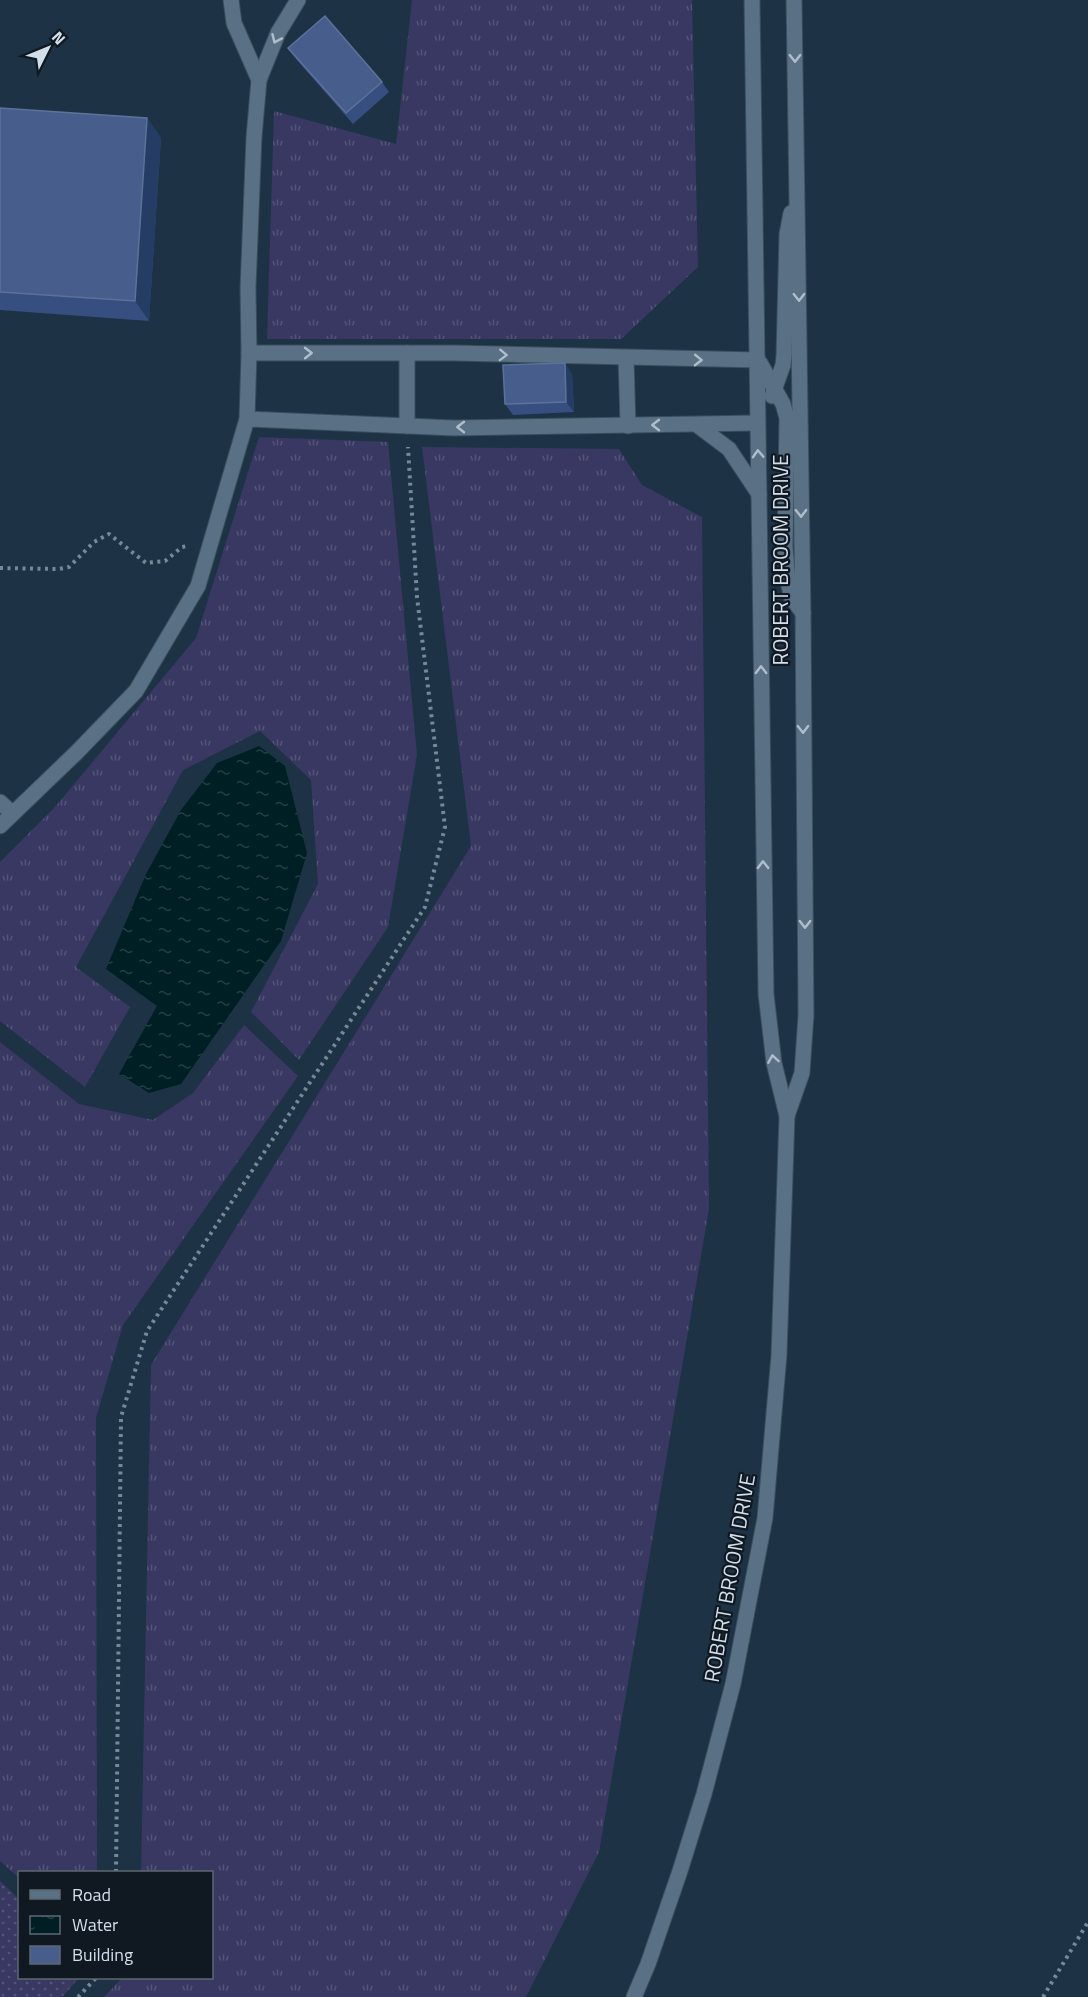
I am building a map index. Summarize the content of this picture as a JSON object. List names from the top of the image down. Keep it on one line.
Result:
{"streets":{"street":["ROBERT BROOM DRIVE"]},"legend":["Road","Water","Building"],"north":"top right"}
